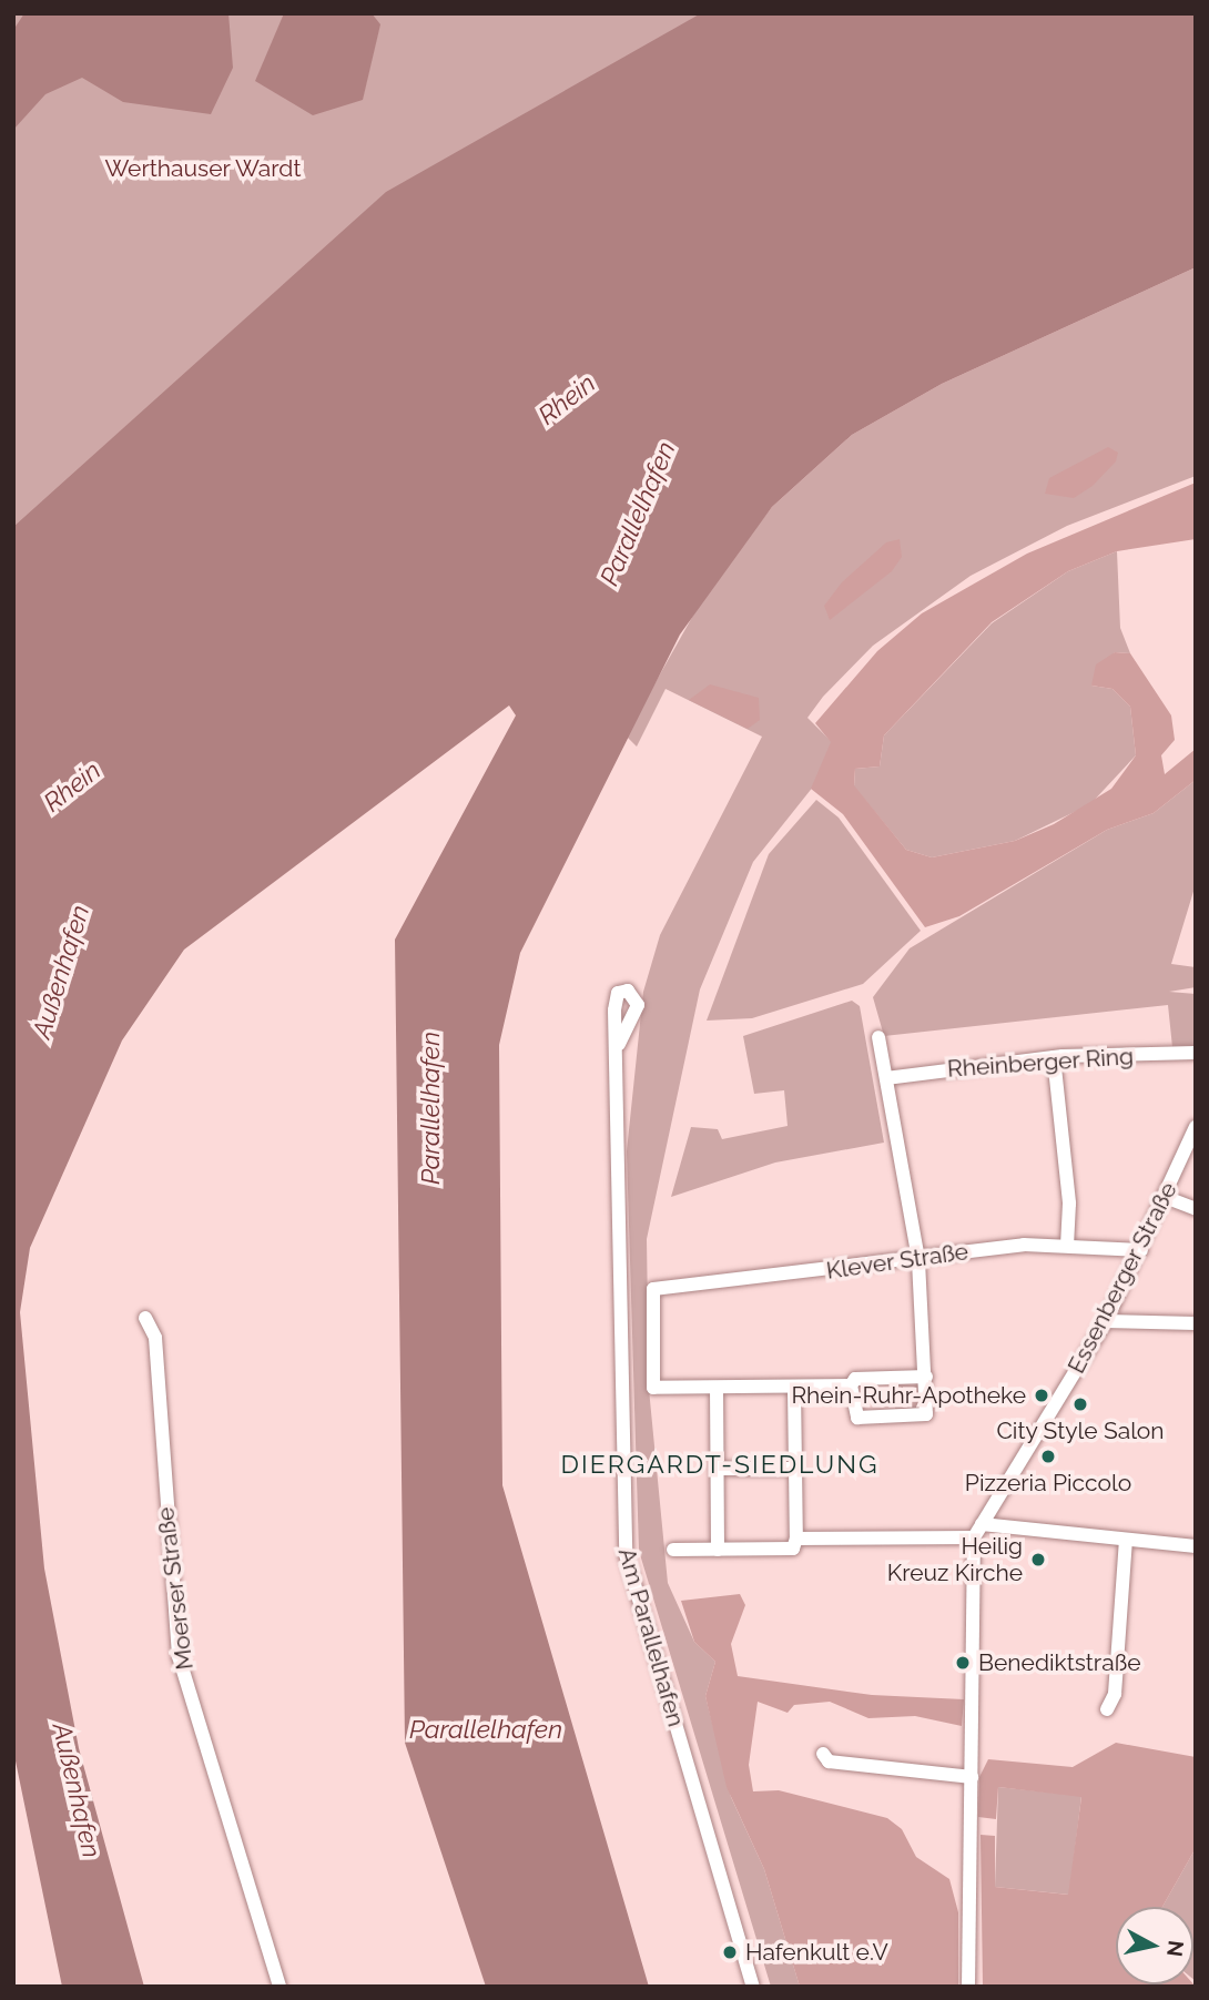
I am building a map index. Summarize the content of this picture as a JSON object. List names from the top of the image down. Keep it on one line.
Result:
{"streets":{"street":["Rheinberger Ring","Klever Straße","Essenberger Straße","Moerser Straße","Am Parallelhafen"]},"crossings":[["Klever Straße","Essenberger Straße"]],"districts":["DIERGARDT-SIEDLUNG"],"water":["Rhein","Parallelhafen","Außenhafen"],"parks":["Werthauser Wardt"],"places":["Rhein-Ruhr-Apotheke","City Style Salon","Pizzeria Piccolo","Heilig Kreuz Kirche","Benediktstraße","Hafenkult e.V"],"north":"right"}
